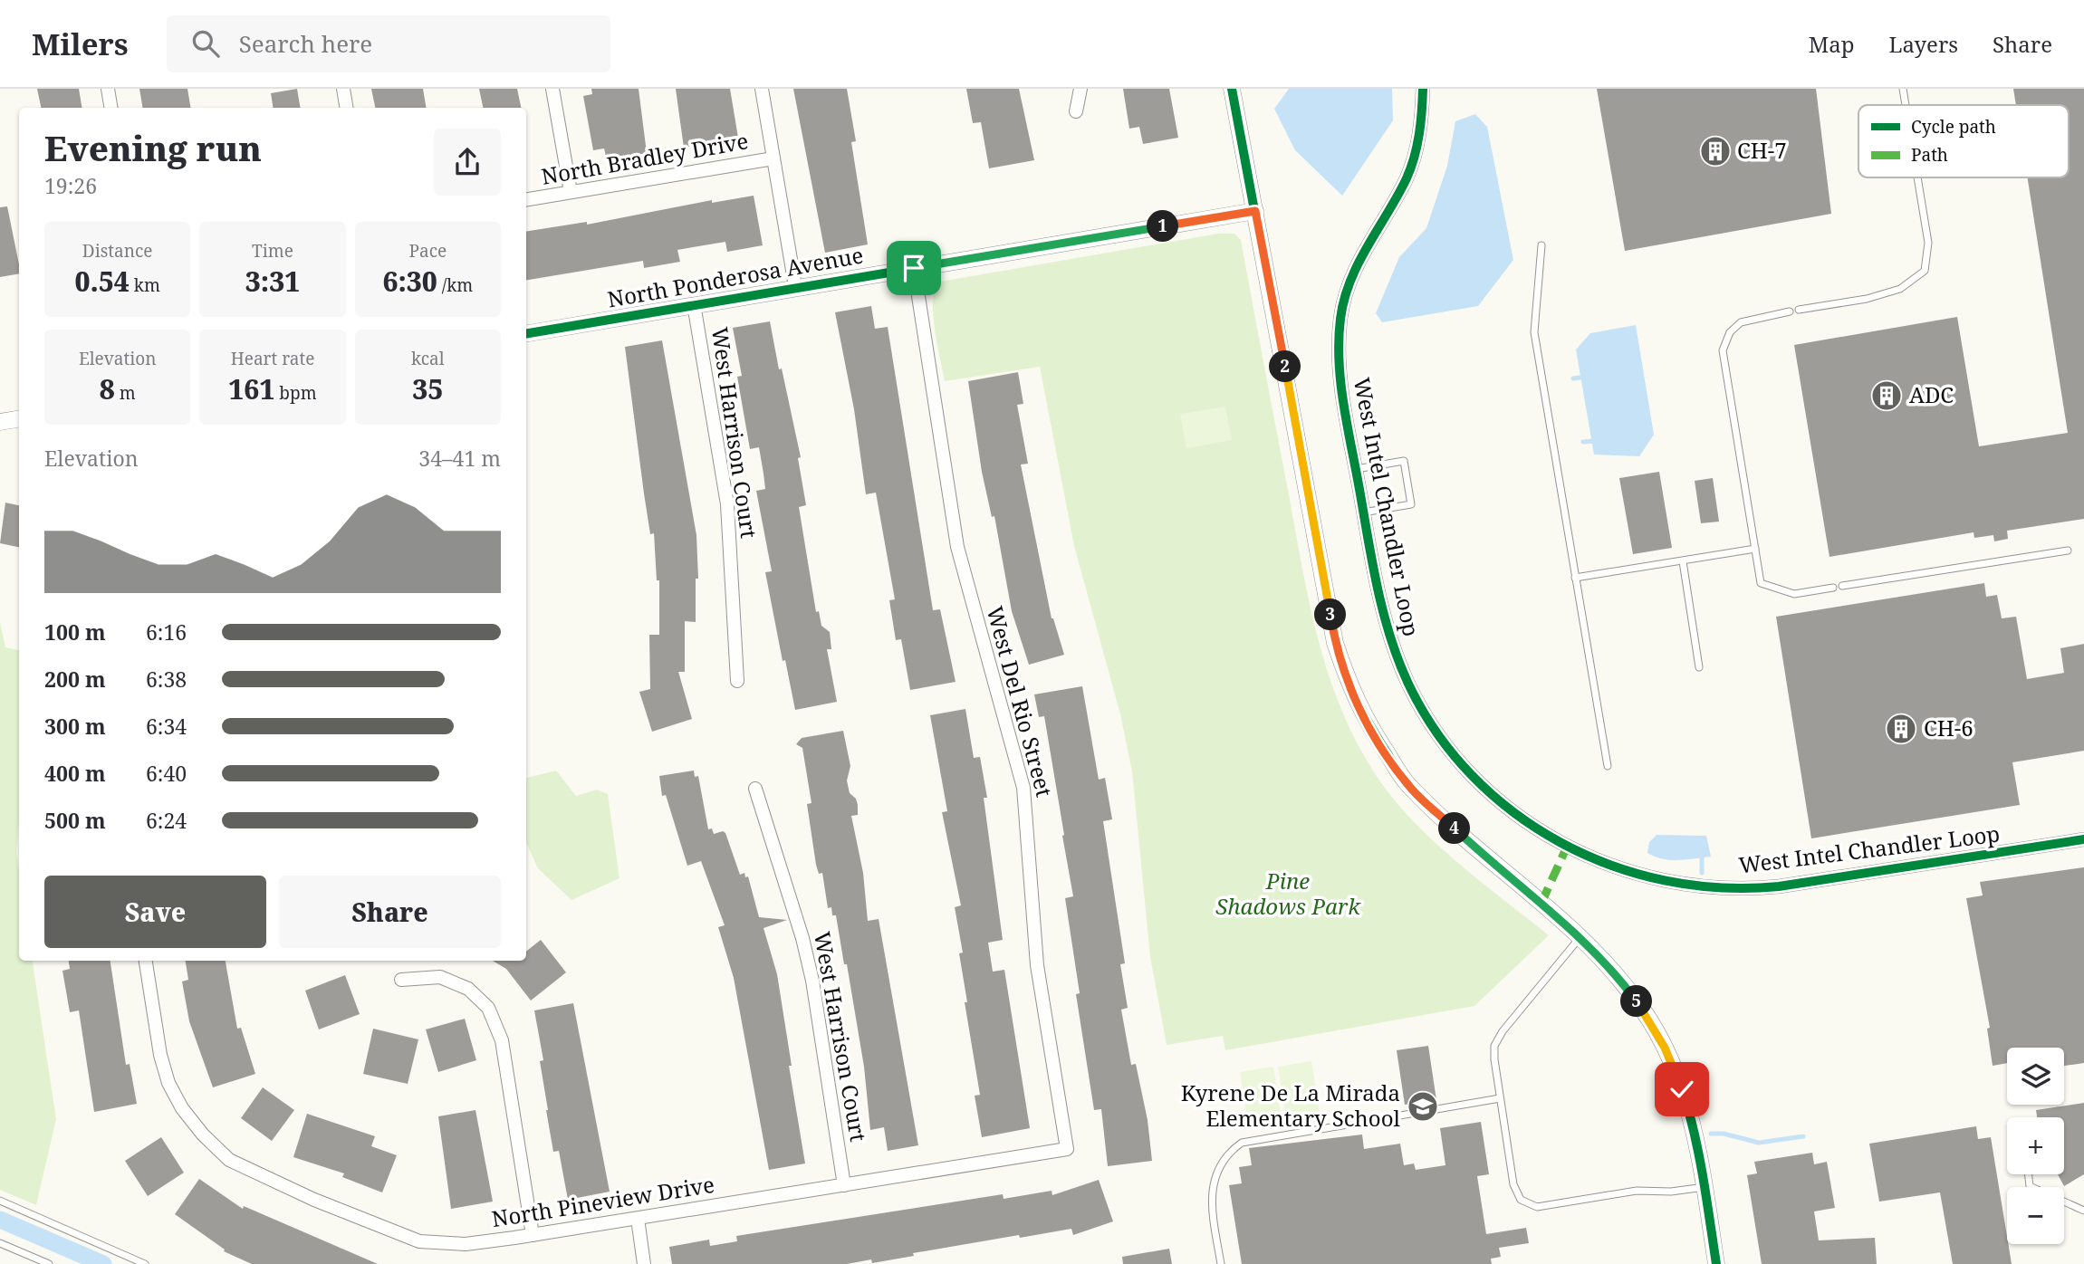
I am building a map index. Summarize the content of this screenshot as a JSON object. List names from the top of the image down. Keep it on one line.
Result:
{"streets":{"street":["North Bradley Drive","North Ponderosa Avenue","West Harrison Court","West Intel Chandler Loop","West Del Rio Street","North Pineview Drive"]},"crossings":[["North Ponderosa Avenue","West Harrison Court"],["North Ponderosa Avenue","West Del Rio Street"],["West Harrison Court","North Pineview Drive"],["West Del Rio Street","North Pineview Drive"]],"parks":["Pine Shadows Park"],"places":{"building":["CH-7","ADC","CH-6"],"school or university":["Kyrene De La Mirada Elementary School"]},"legend":["Cycle path","Path"],"page":{"header":"Milers","search":"Search here","nav":["Map","Layers","Share"],"heading":["Evening run","19:26"],"pins":["1","2","3","4","5"],"stats":[["Distance","0.54 km"],["Time","3:31"],["Pace","6:30 /km"],["Elevation","8 m"],["Heart rate","161 bpm"],["kcal","35"]],"chart":["Elevation","34–41 m"],"list":[{"name":"100 m","note":"6:16"},{"name":"200 m","note":"6:38"},{"name":"300 m","note":"6:34"},{"name":"400 m","note":"6:40"},{"name":"500 m","note":"6:24"}],"buttons":["Save","Share"],"map_buttons":["+","−"]}}
